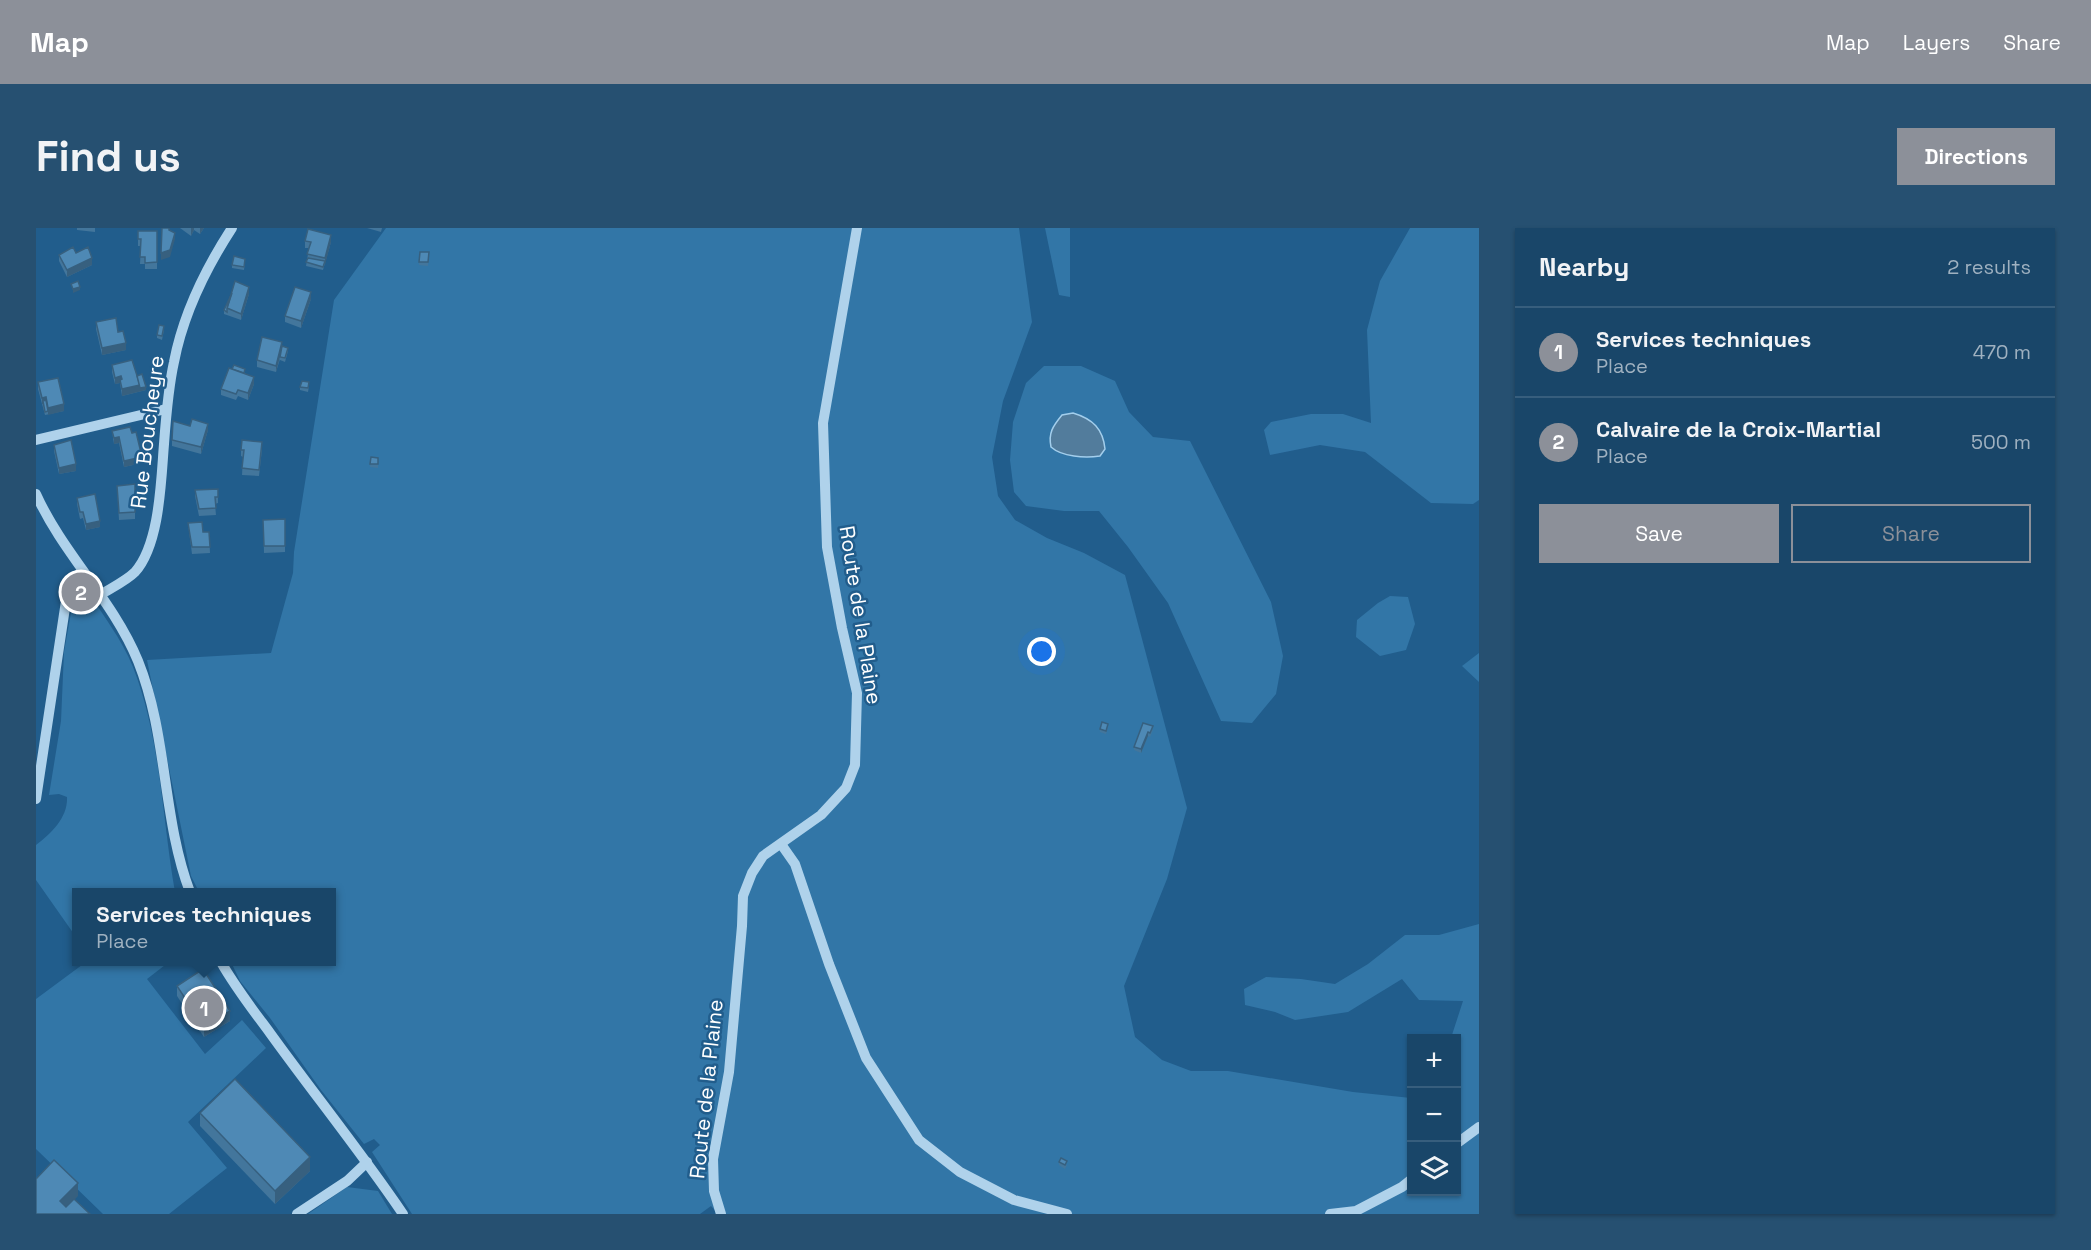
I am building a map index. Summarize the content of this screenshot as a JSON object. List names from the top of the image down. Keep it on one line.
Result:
{"streets":{"street":["Rue Boucheyre","Route de la Plaine"]},"page":{"header":"Map","nav":["Map","Layers","Share"],"buttons":["Directions",["Save","Share"]],"title":"Find us","heading":["Nearby","2 results"],"list":[{"mark":"1","name":"Services techniques","note":"Place","value":"470 m"},{"mark":"2","name":"Calvaire de la Croix-Martial","note":"Place","value":"500 m"}],"pins":["2","1"],"popup":["Services techniques","Place"],"map_buttons":["+","−"]}}
